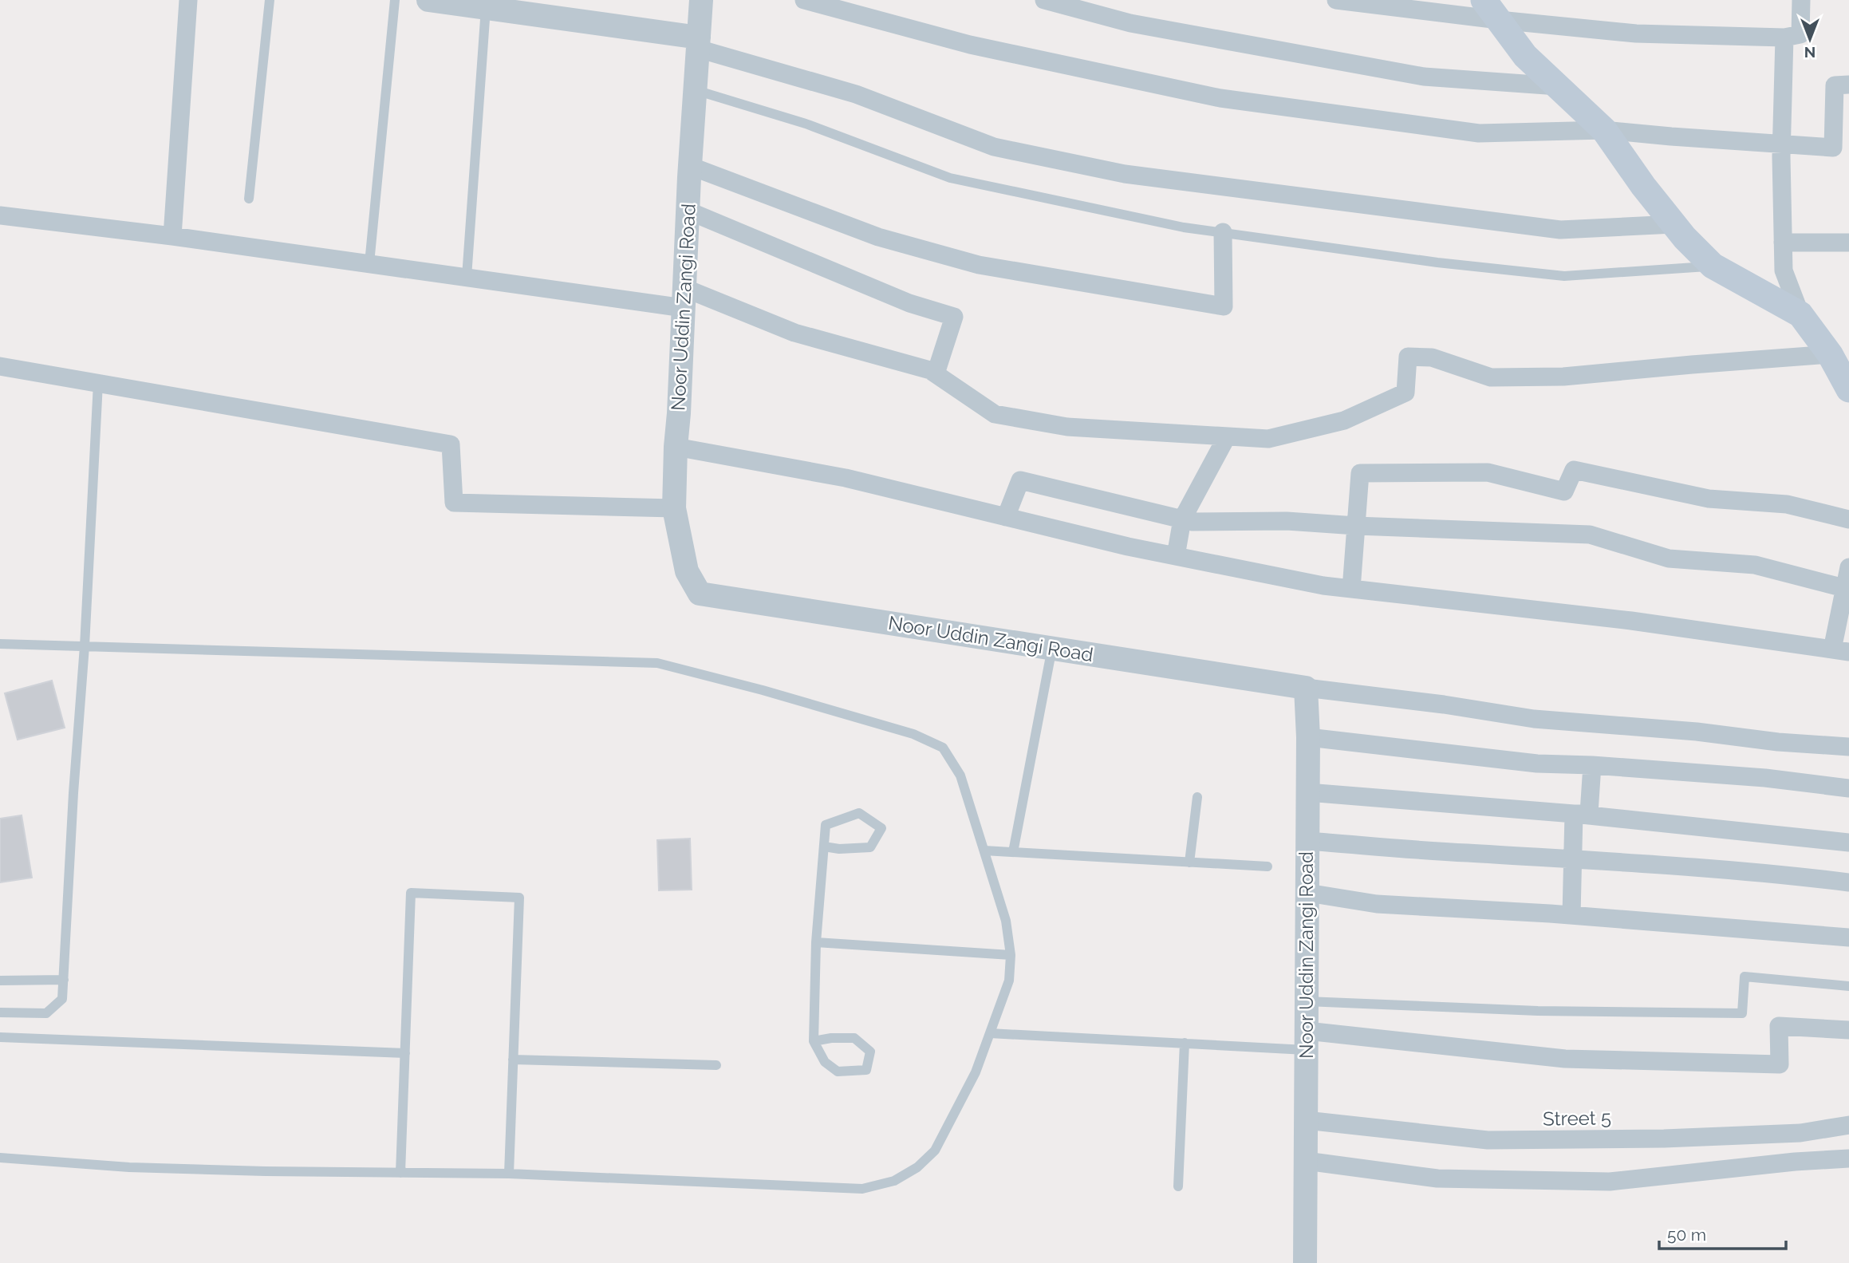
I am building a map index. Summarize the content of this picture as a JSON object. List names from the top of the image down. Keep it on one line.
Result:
{"streets":{"street":["Noor Uddin Zangi Road","Street 5"]},"crossings":[["Noor Uddin Zangi Road","Street 5"]],"scale_bar":"50 m","north":"bottom"}
